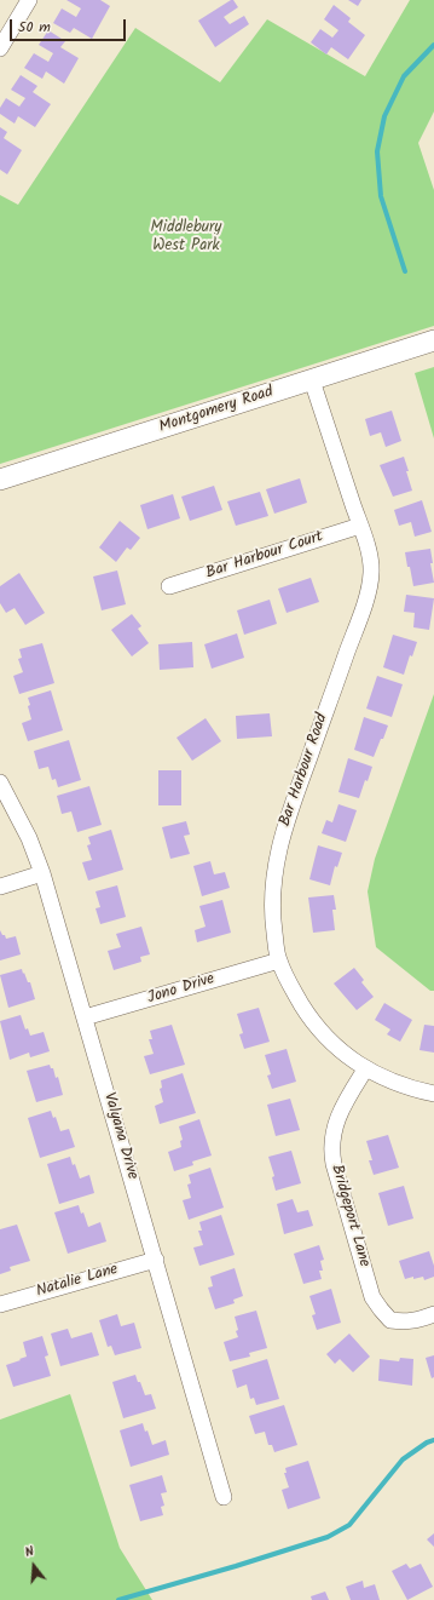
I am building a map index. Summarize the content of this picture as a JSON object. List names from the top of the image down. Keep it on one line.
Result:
{"streets":{"street":["Montgomery Road","Bar Harbour Court","Bar Harbour Road","Jono Drive","Valyana Drive","Bridgeport Lane","Natalie Lane"]},"crossings":[["Montgomery Road","Bar Harbour Road"],["Bar Harbour Court","Bar Harbour Road"],["Bar Harbour Road","Jono Drive"],["Bar Harbour Road","Bridgeport Lane"],["Jono Drive","Valyana Drive"],["Valyana Drive","Natalie Lane"]],"parks":["Middlebury West Park"],"scale_bar":"50 m","north":"top"}
